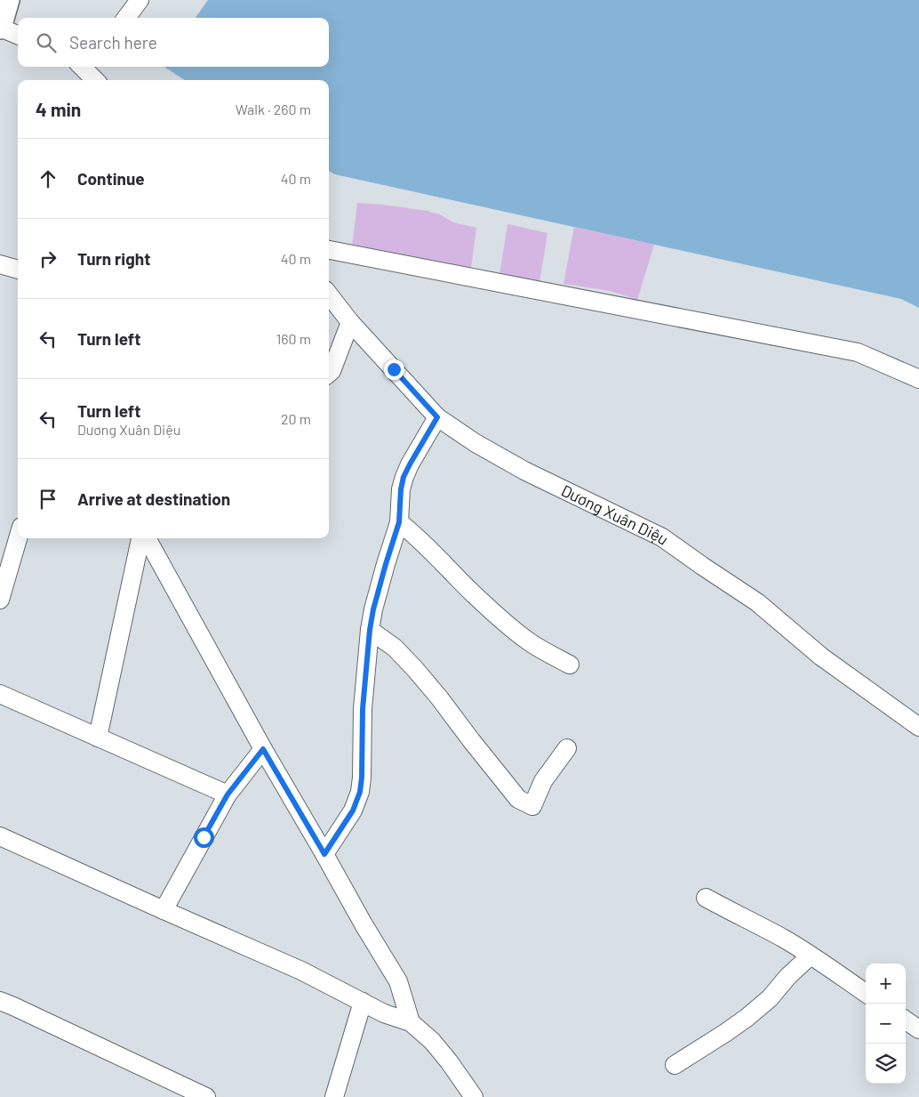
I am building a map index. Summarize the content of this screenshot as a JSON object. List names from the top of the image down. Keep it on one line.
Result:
{"streets":{"street":["Dương Xuân Diệu"]},"page":{"search":"Search here","heading":["4 min","Walk · 260 m"],"list":[["Continue","40 m"],["Turn right","40 m"],["Turn left","160 m"],["Turn left","Dương Xuân Diệu","20 m"],"Arrive at destination"],"map_buttons":["+","−"]}}
